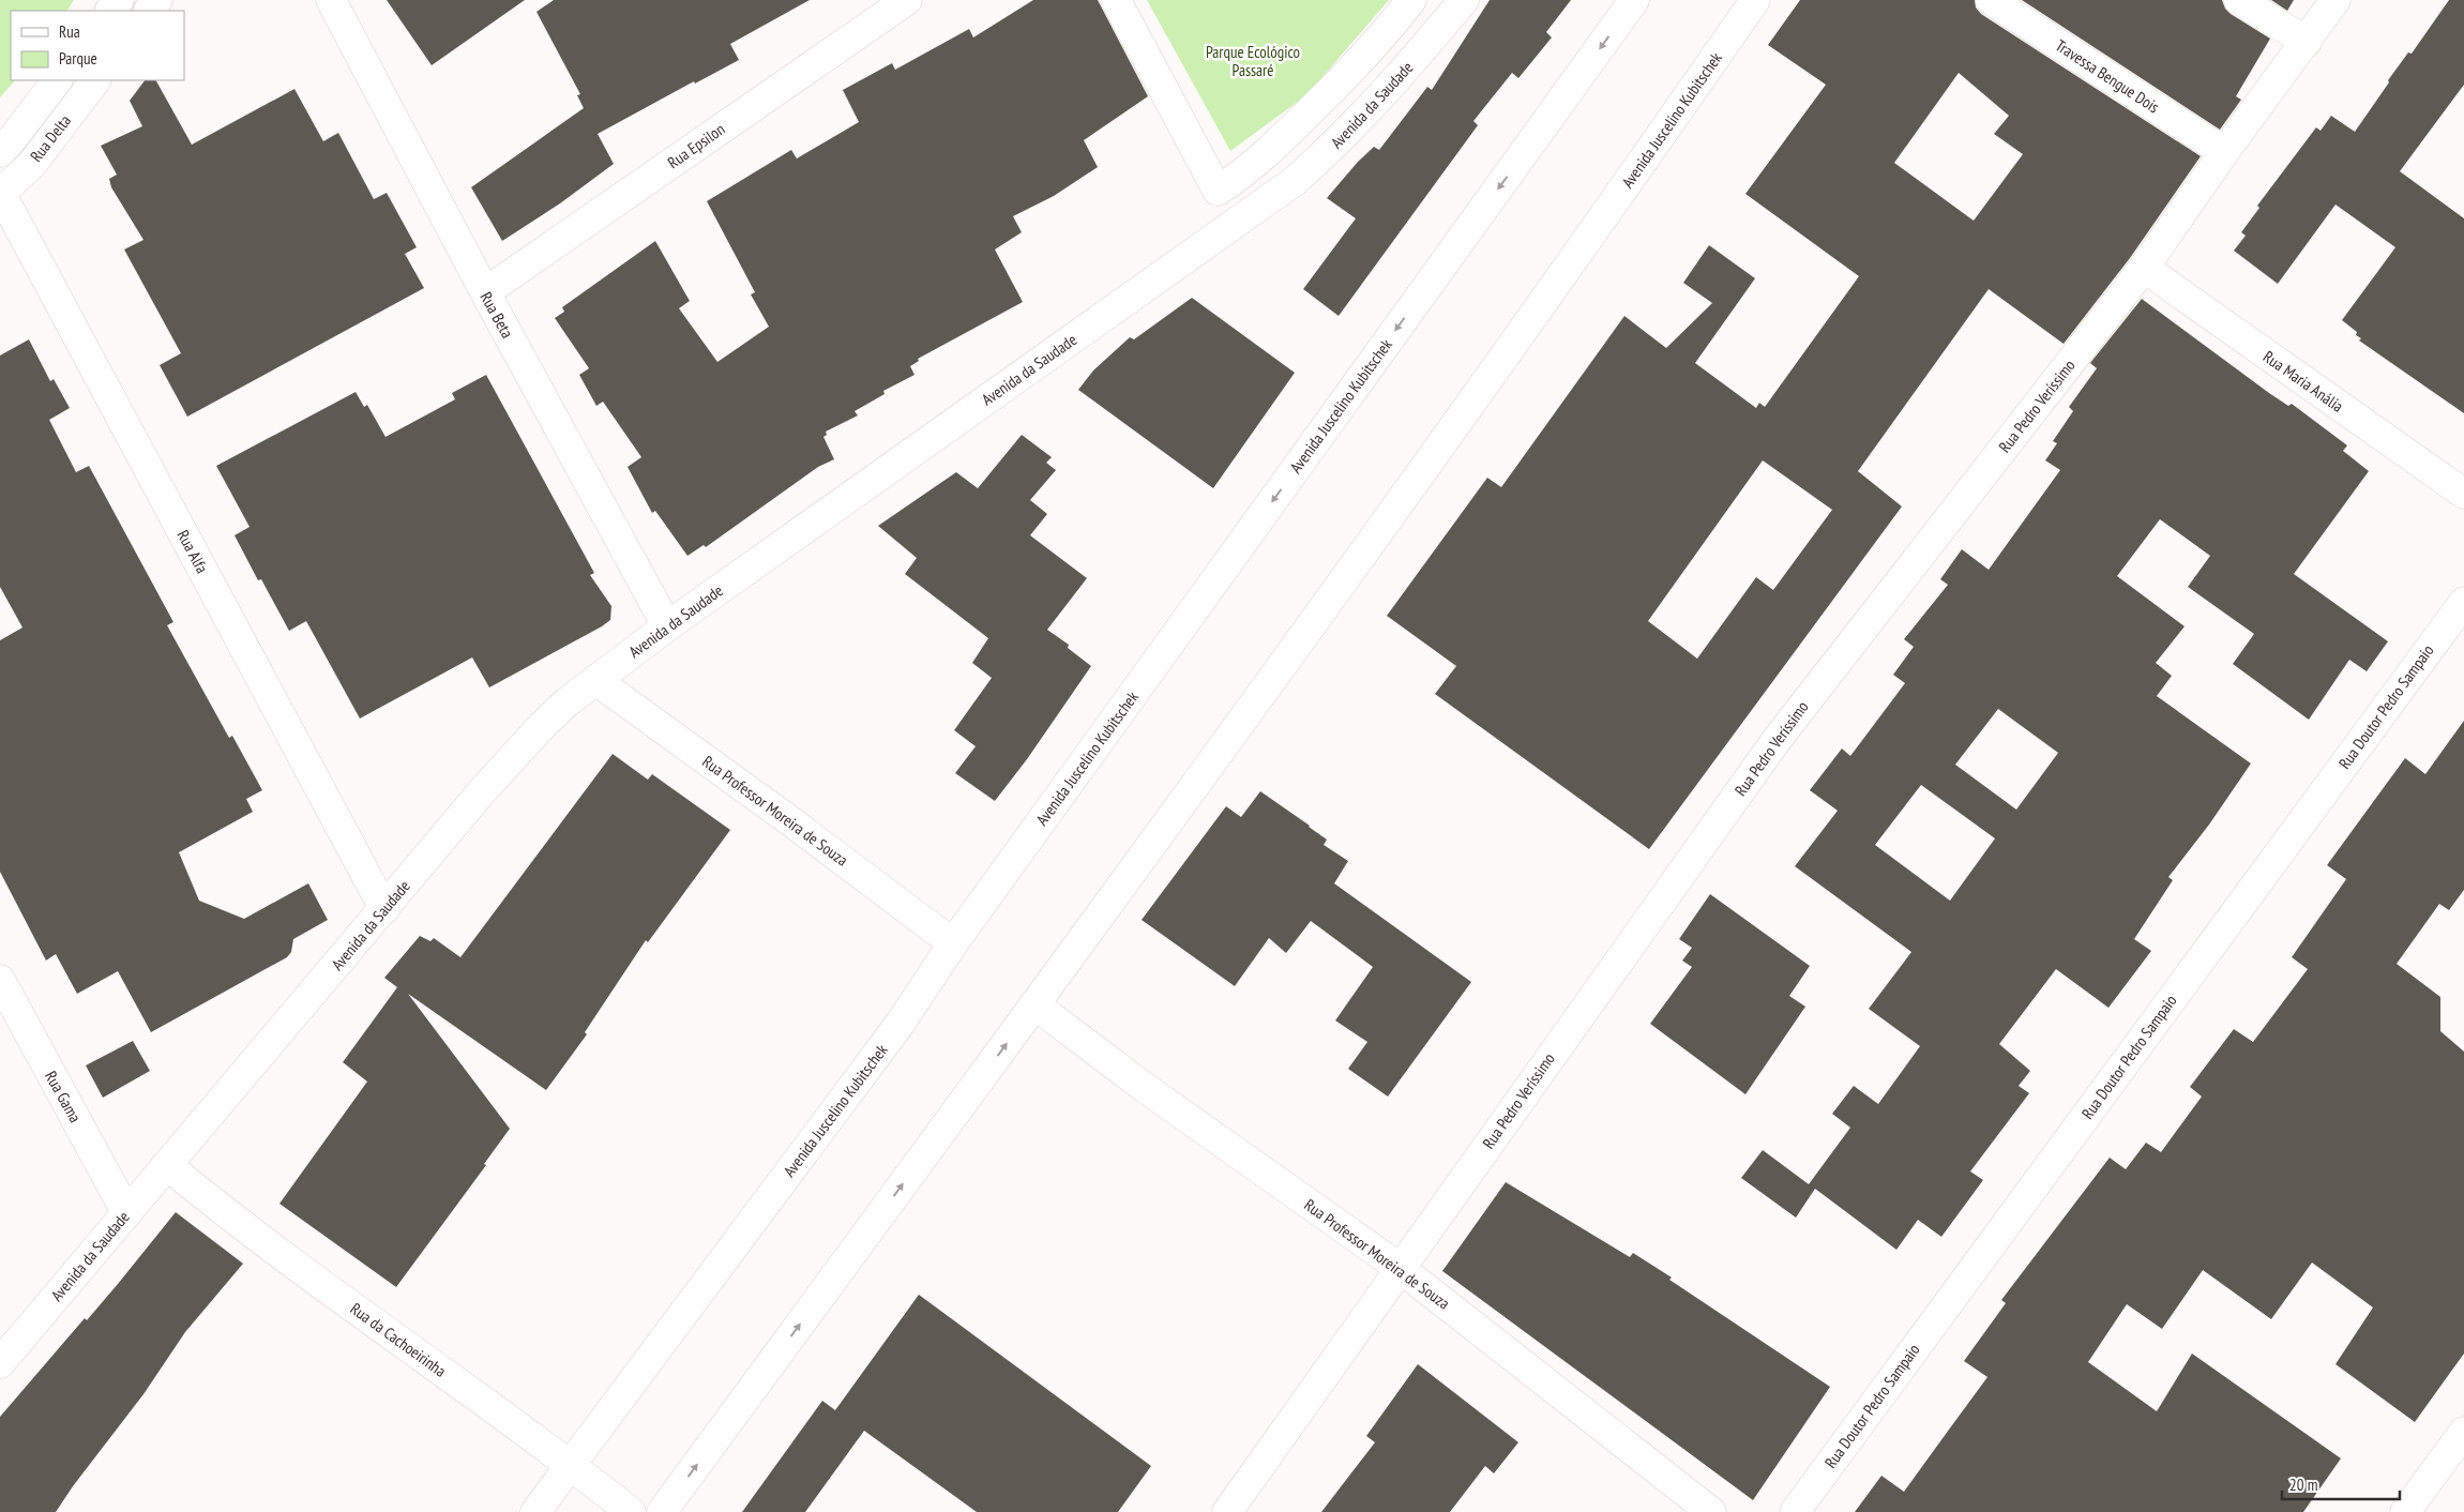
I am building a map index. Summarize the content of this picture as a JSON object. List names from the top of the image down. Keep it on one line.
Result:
{"streets":{"street":["Travessa Bengue Dois","Avenida da Saudade","Avenida Juscelino Kubitschek","Rua Delta","Rua Epsilon","Rua Beta","Rua Maria Anália","Rua Pedro Veríssimo","Rua Alfa","Rua Doutor Pedro Sampaio","Rua Professor Moreira de Souza","Rua Gama","Rua da Cachoeirinha"]},"crossings":[["Travessa Bengue Dois","Rua Pedro Veríssimo"],["Avenida da Saudade","Rua Beta"],["Avenida da Saudade","Rua Alfa"],["Avenida da Saudade","Rua Professor Moreira de Souza"],["Avenida da Saudade","Rua Gama"],["Avenida da Saudade","Rua da Cachoeirinha"],["Avenida Juscelino Kubitschek","Rua Professor Moreira de Souza"],["Avenida Juscelino Kubitschek","Rua da Cachoeirinha"],["Rua Delta","Rua Alfa"],["Rua Epsilon","Rua Beta"],["Rua Maria Anália","Rua Pedro Veríssimo"],["Rua Pedro Veríssimo","Rua Professor Moreira de Souza"]],"parks":["Parque Ecológico Passaré"],"legend":["Rua","Parque"],"scale_bar":"20 m"}
